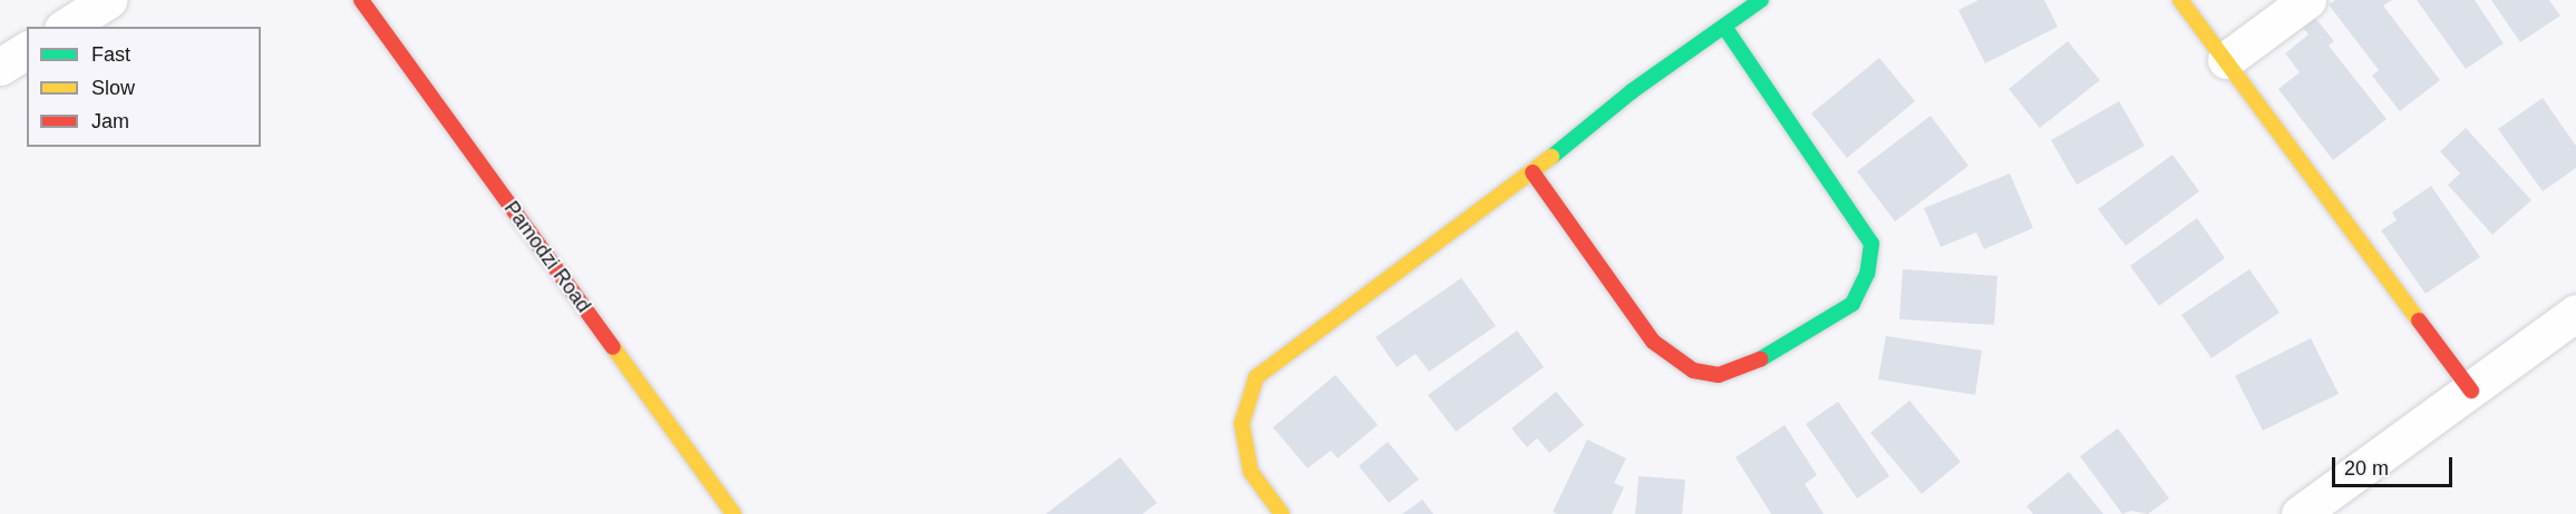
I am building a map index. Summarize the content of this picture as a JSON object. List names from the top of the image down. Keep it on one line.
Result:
{"streets":{"street":["Pamodzi Road"]},"legend":["Fast","Slow","Jam"],"scale_bar":"20 m"}
